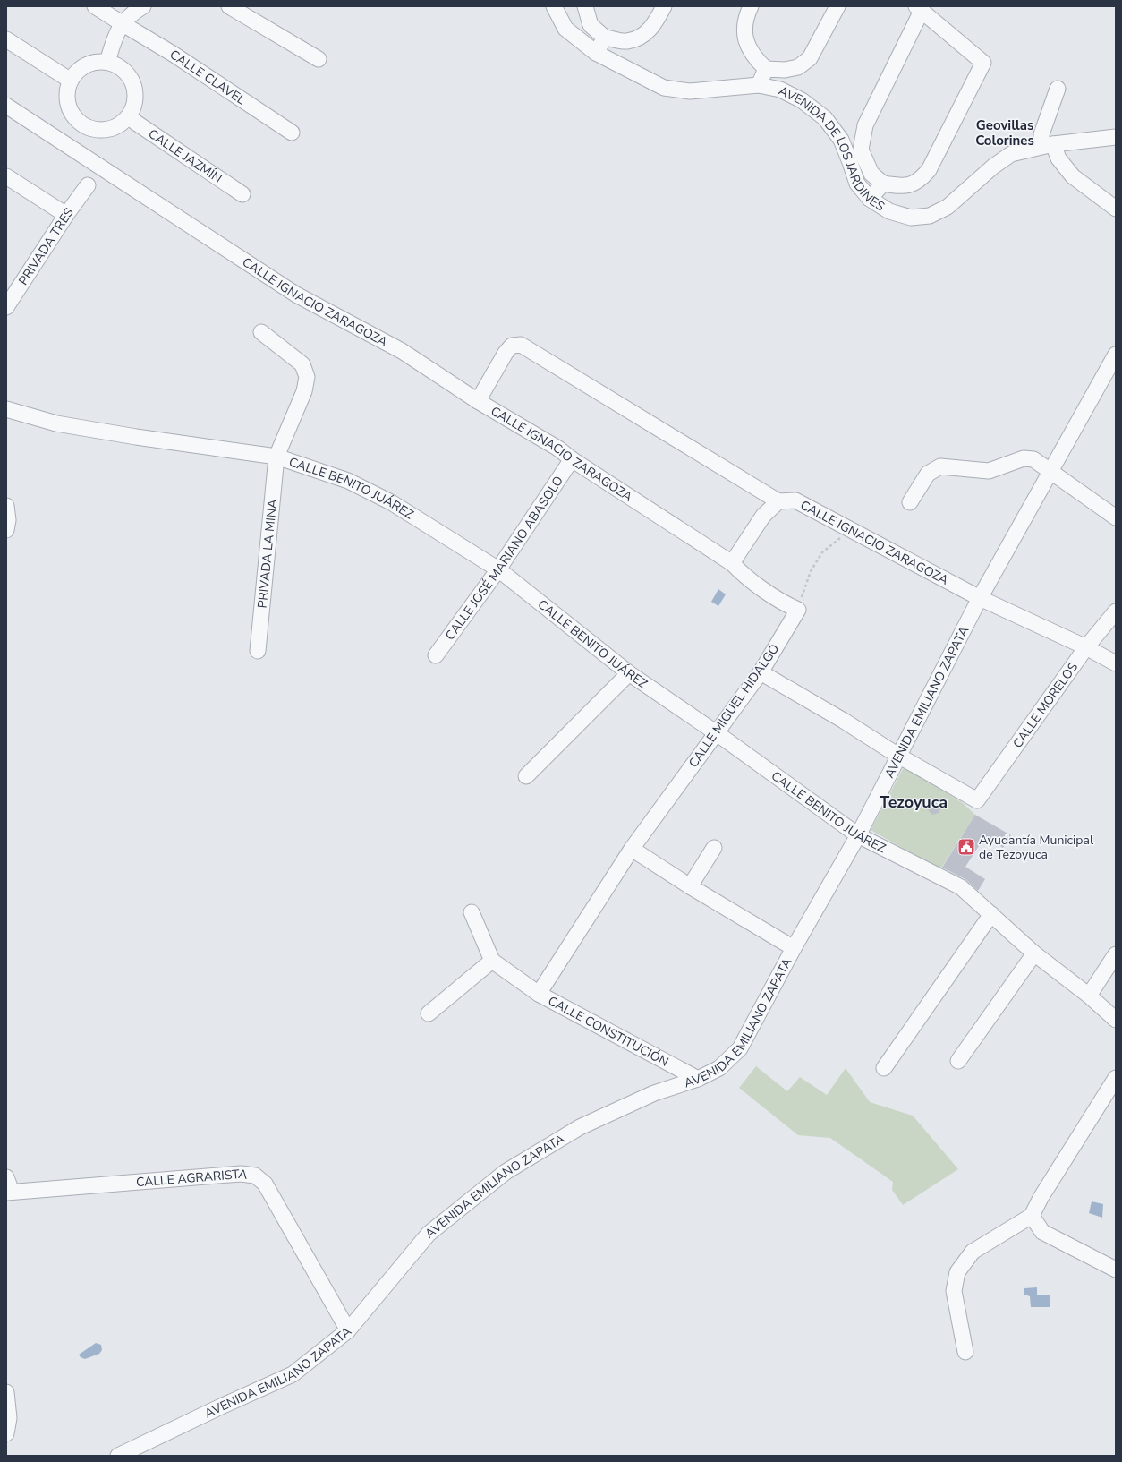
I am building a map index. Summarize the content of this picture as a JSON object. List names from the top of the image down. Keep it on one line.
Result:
{"streets":{"street":["CALLE CLAVEL","AVENIDA DE LOS JARDINES","CALLE JAZMÍN","PRIVADA TRES","CALLE IGNACIO ZARAGOZA","CALLE BENITO JUÁREZ","PRIVADA LA MINA","CALLE JOSÉ MARIANO ABASOLO","AVENIDA EMILIANO ZAPATA","CALLE MORELOS","CALLE MIGUEL HIDALGO","CALLE CONSTITUCIÓN","CALLE AGRARISTA"]},"crossings":[["CALLE IGNACIO ZARAGOZA","CALLE JOSÉ MARIANO ABASOLO"],["CALLE IGNACIO ZARAGOZA","AVENIDA EMILIANO ZAPATA"],["CALLE IGNACIO ZARAGOZA","CALLE MORELOS"],["CALLE BENITO JUÁREZ","PRIVADA LA MINA"],["CALLE BENITO JUÁREZ","CALLE JOSÉ MARIANO ABASOLO"],["CALLE BENITO JUÁREZ","AVENIDA EMILIANO ZAPATA"],["CALLE BENITO JUÁREZ","CALLE MIGUEL HIDALGO"],["AVENIDA EMILIANO ZAPATA","CALLE MORELOS"],["AVENIDA EMILIANO ZAPATA","CALLE CONSTITUCIÓN"],["AVENIDA EMILIANO ZAPATA","CALLE AGRARISTA"],["CALLE MIGUEL HIDALGO","CALLE CONSTITUCIÓN"]],"districts":["Geovillas Colorines","Tezoyuca"],"places":{"public building":["Ayudantía Municipal de Tezoyuca"]}}
